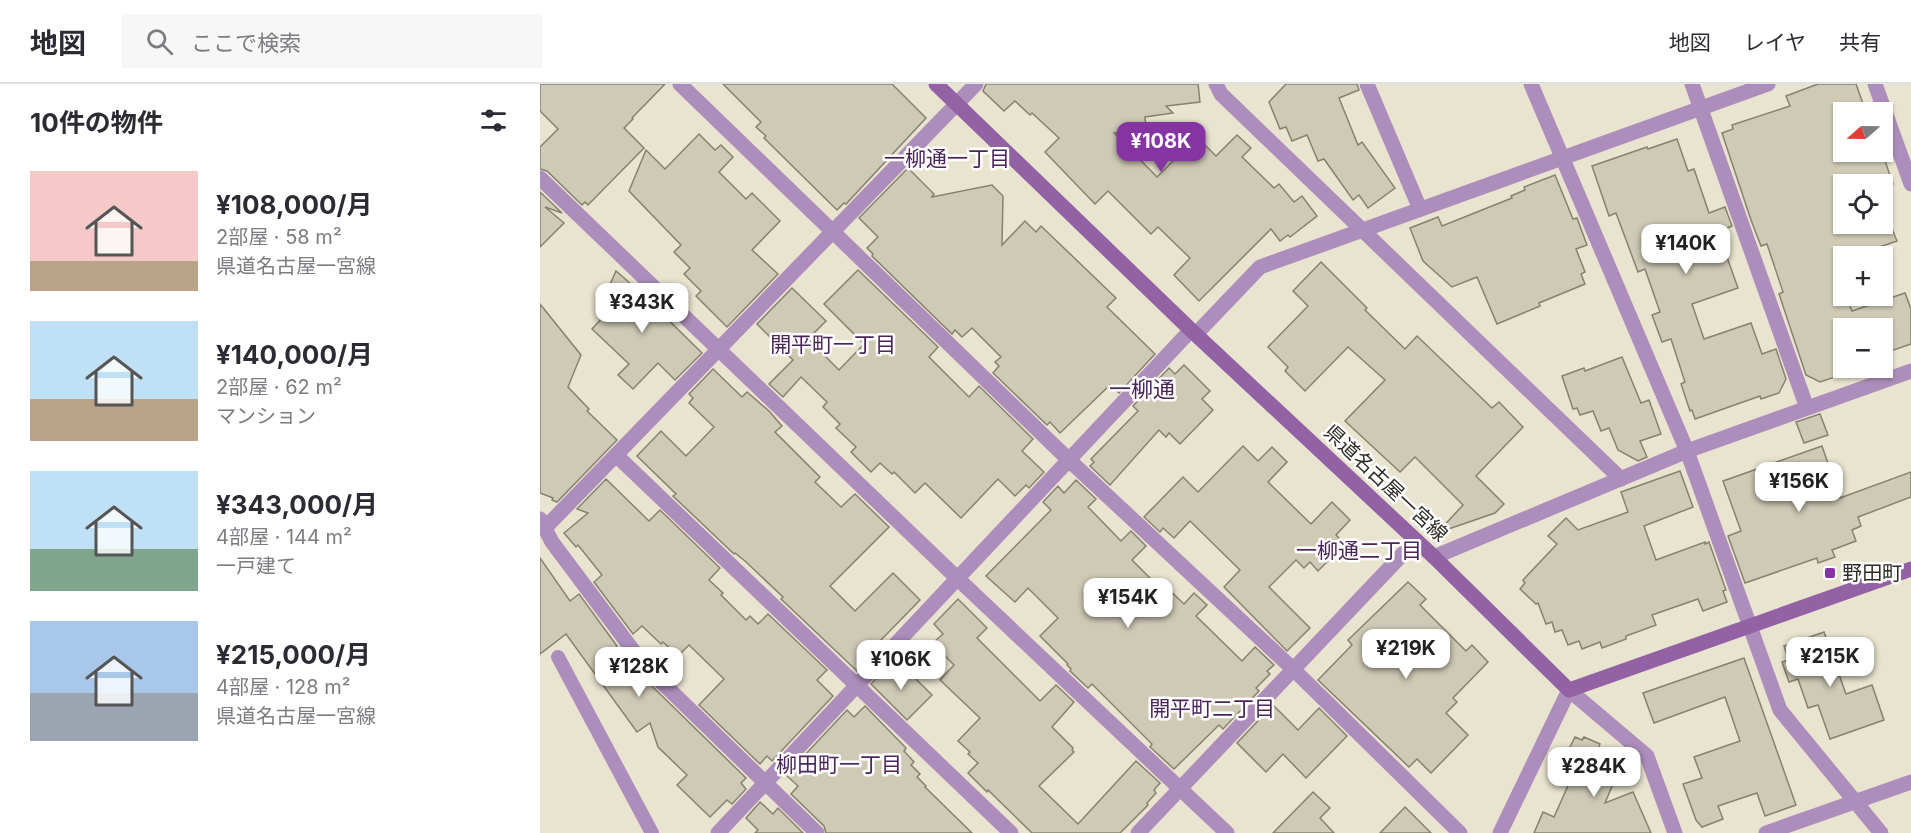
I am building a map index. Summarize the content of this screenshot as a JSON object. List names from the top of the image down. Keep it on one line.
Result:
{"streets":{"main road":["県道名古屋一宮線"]},"districts":["一柳通一丁目","開平町一丁目","一柳通","一柳通二丁目","開平町二丁目","柳田町一丁目"],"places":{"transit":["野田町"]},"north":"left","page":{"header":"地図","search":"ここで検索","nav":["地図","レイヤ","共有"],"heading":"10件の物件","map_buttons":["+","−"],"price":["¥108K","¥140K","¥343K","¥156K","¥154K","¥219K","¥215K","¥106K","¥128K","¥284K"],"list":[{"name":"¥108,000/月","note":"2部屋 · 58 m² · 県道名古屋一宮線"},{"name":"¥140,000/月","note":"2部屋 · 62 m² · マンション"},{"name":"¥343,000/月","note":"4部屋 · 144 m² · 一戸建て"},{"name":"¥215,000/月","note":"4部屋 · 128 m² · 県道名古屋一宮線"}]}}
